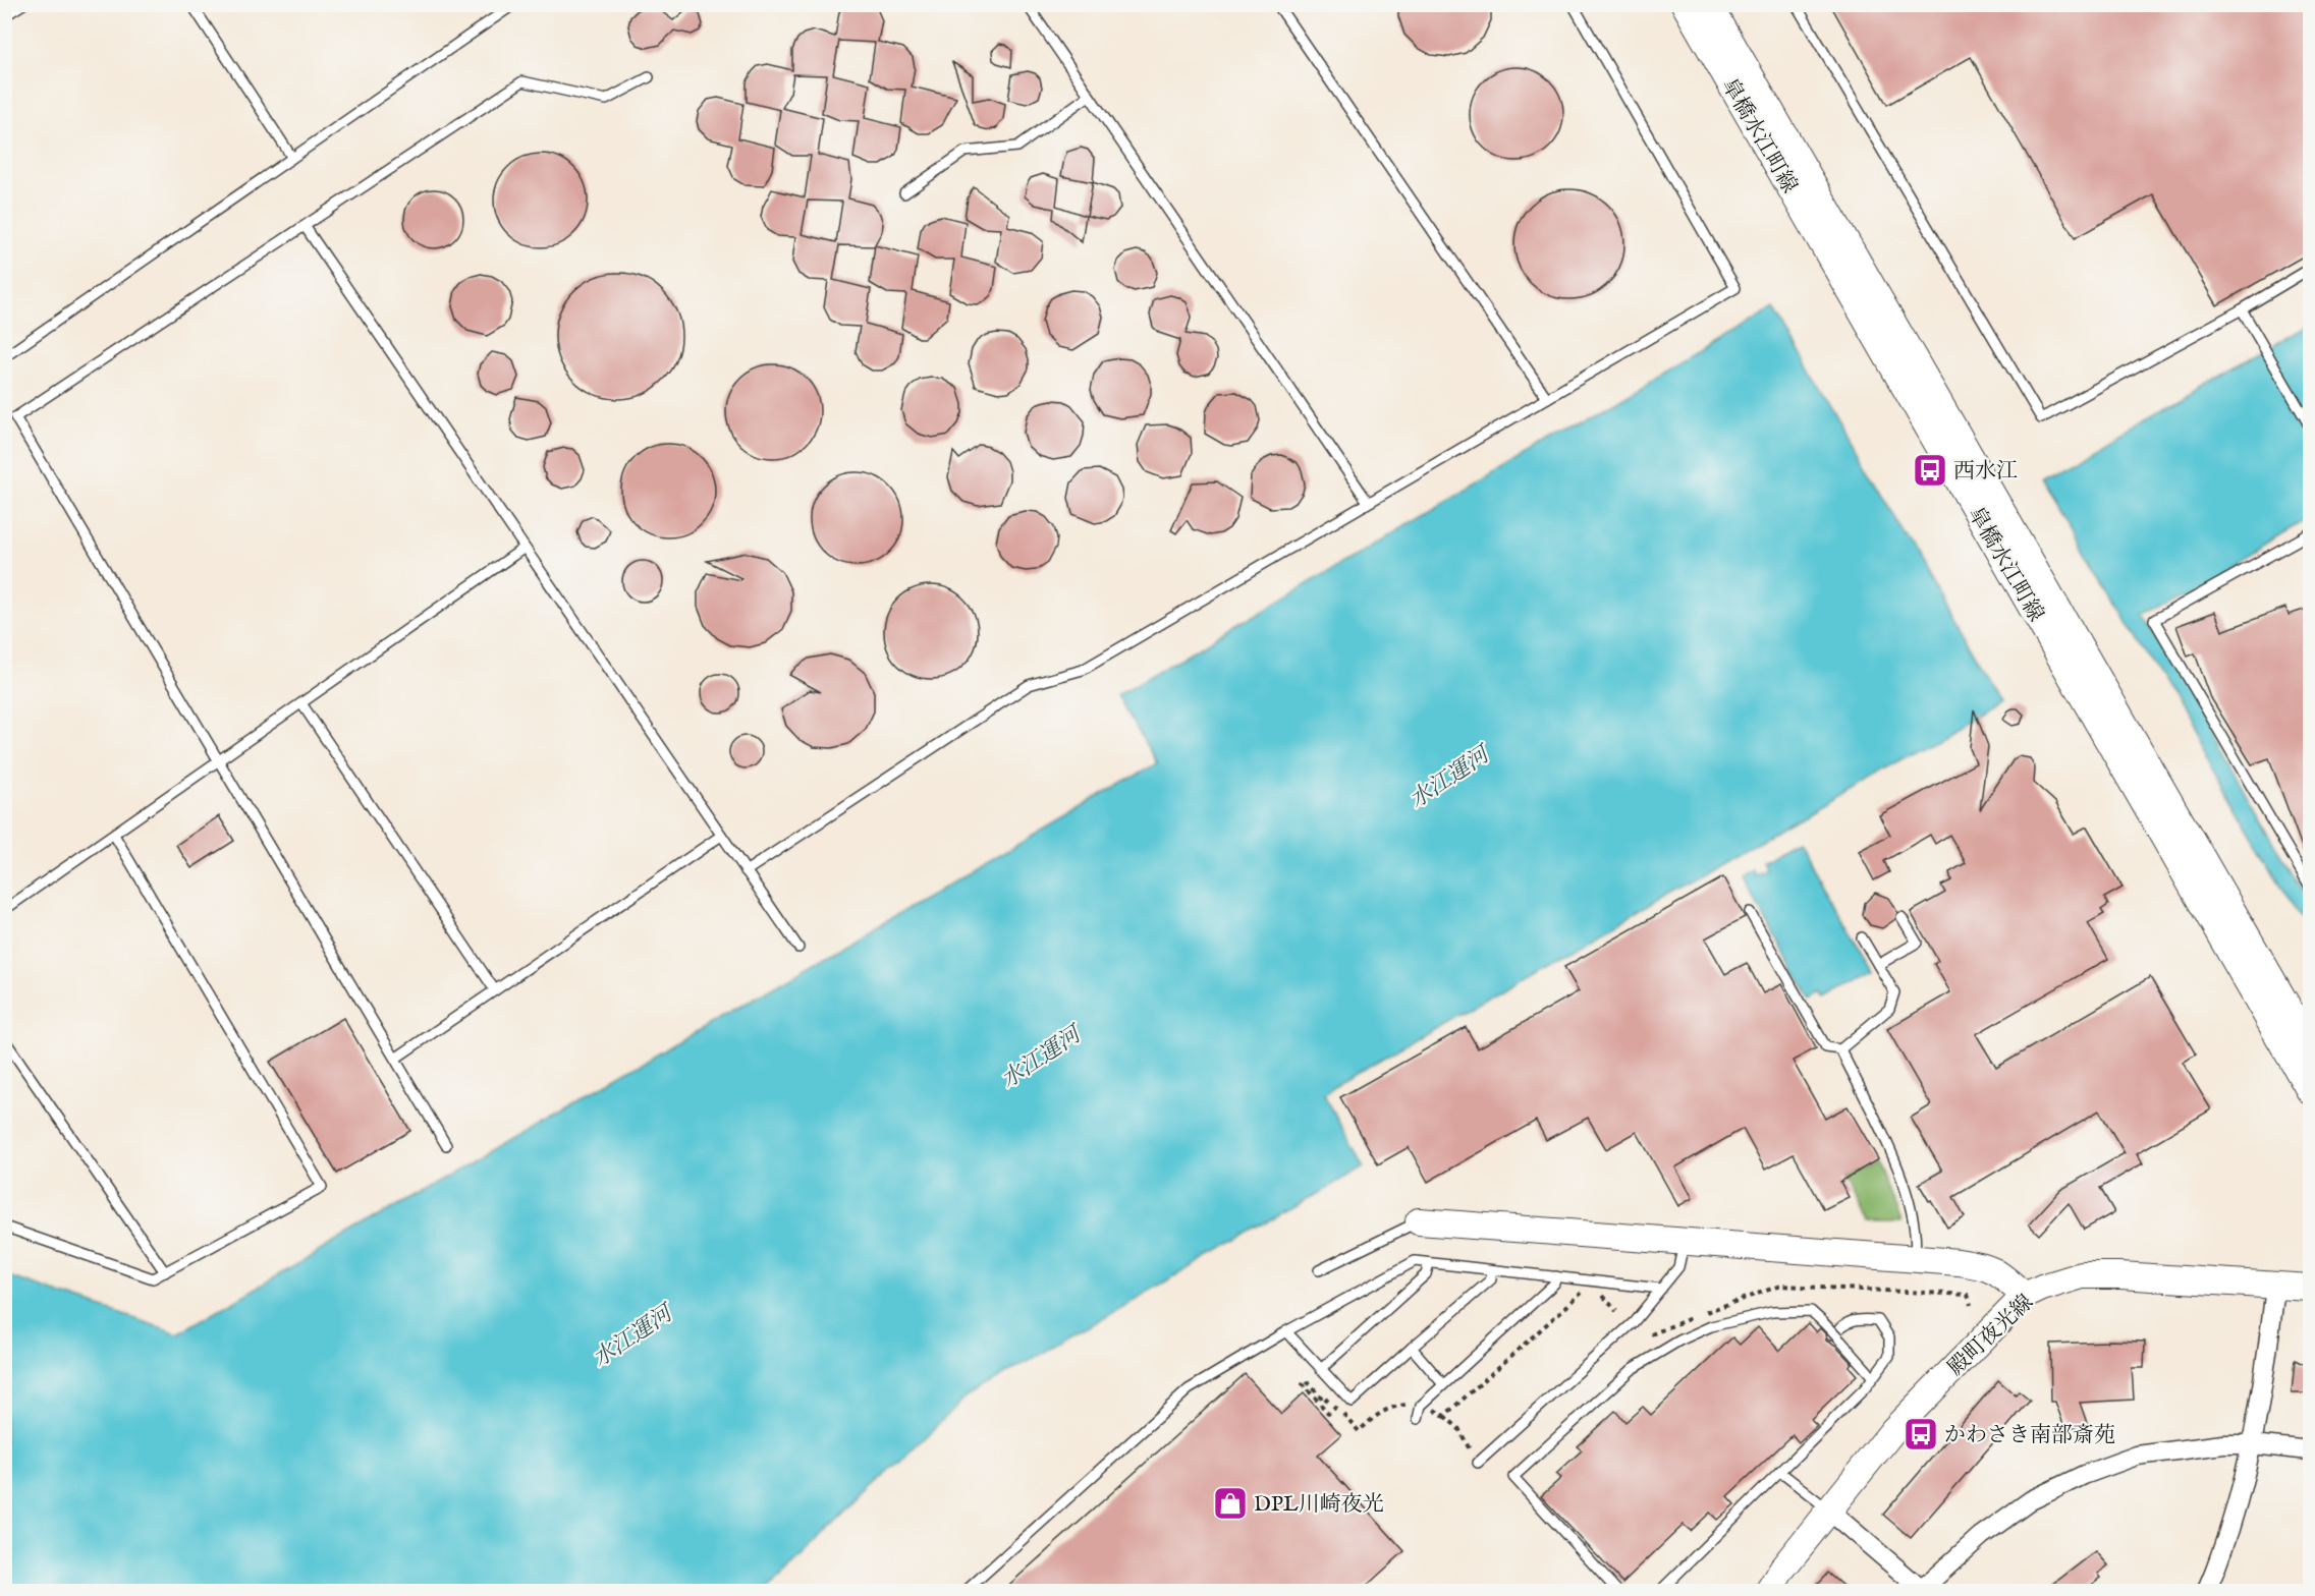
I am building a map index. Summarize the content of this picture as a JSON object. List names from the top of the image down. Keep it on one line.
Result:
{"streets":{"street":["皐橋水江町線","殿町夜光線"]},"water":["水江運河"],"places":{"bus stop":["西水江","かわさき南部斎苑"],"shop":["DPL川崎夜光"]}}
